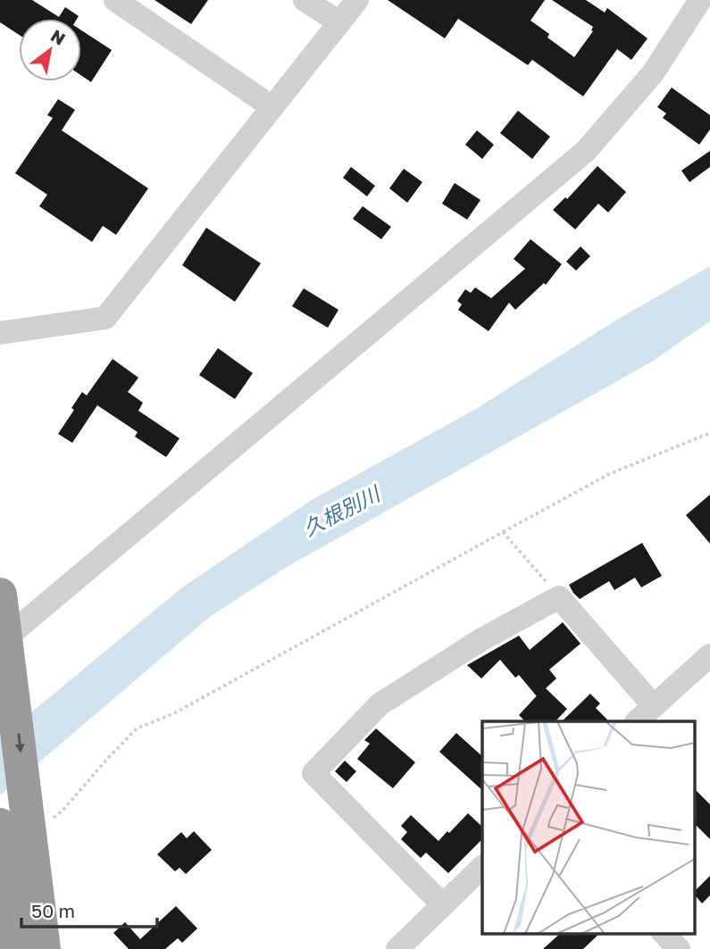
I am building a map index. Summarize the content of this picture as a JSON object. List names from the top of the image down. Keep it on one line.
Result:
{"water":["久根別川"],"scale_bar":"50 m","north":"top right"}
